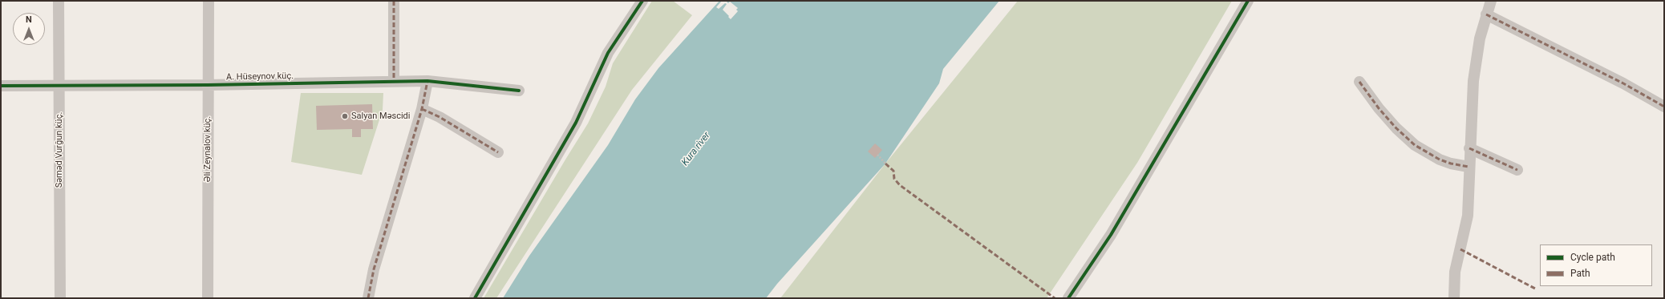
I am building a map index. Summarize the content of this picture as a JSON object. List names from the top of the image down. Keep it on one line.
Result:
{"streets":{"street":["A. Hüseynov küç.","Əli Zeynalov küç.","Səməd Vurğun küç."]},"crossings":[["A. Hüseynov küç.","Əli Zeynalov küç."],["A. Hüseynov küç.","Səməd Vurğun küç."]],"water":["Kura river"],"places":["Salyan Məscidi"],"legend":["Cycle path","Path"],"north":"top"}
